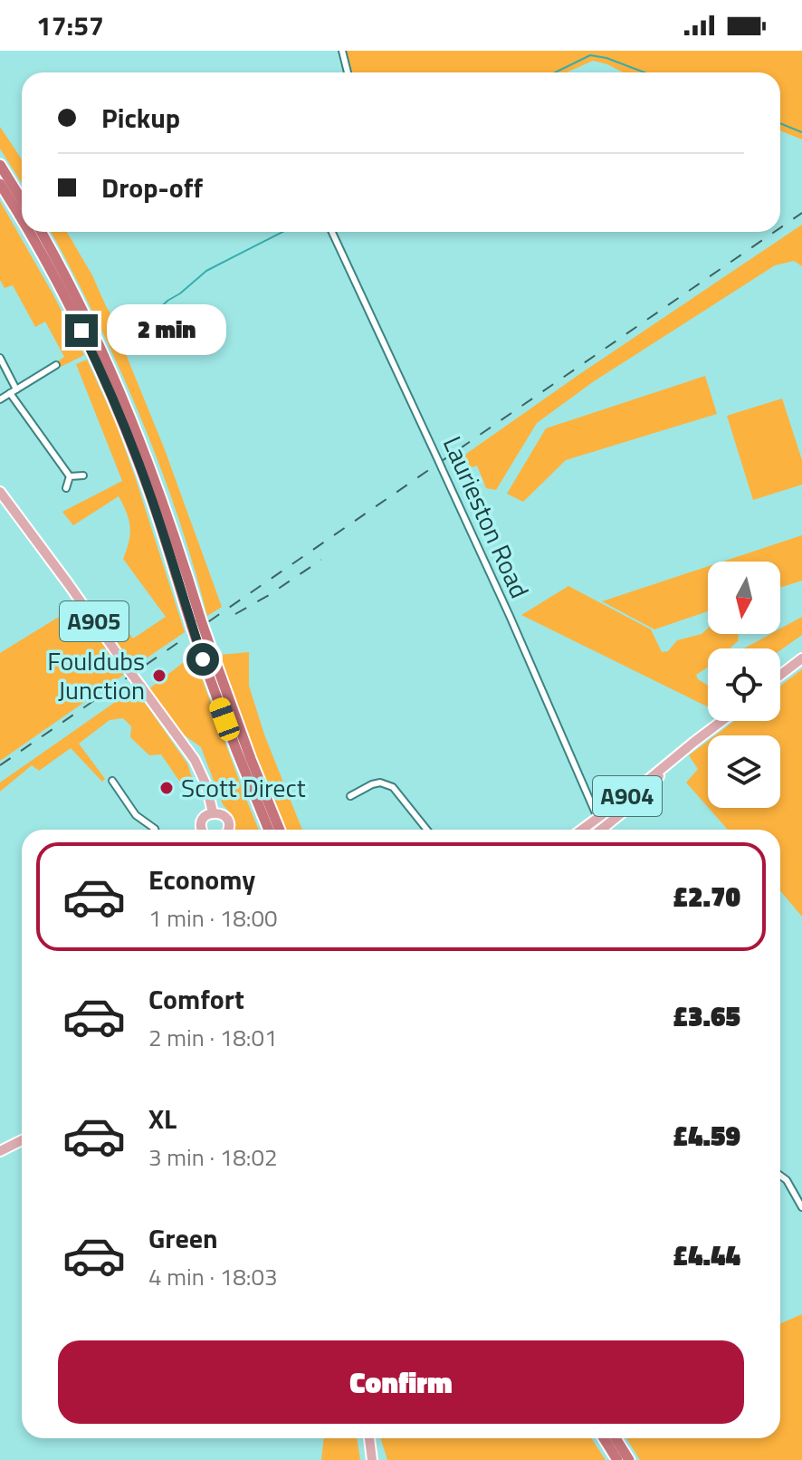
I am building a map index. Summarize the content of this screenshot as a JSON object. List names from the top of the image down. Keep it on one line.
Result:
{"streets":{"main road":["A905","A904"],"street":["Laurieston Road"]},"crossings":[["Laurieston Road","A904"]],"places":["Fouldubs Junction","Scott Direct"],"north":"bottom","page":{"status":"17:57","banner":["Pickup","Drop-off"],"bubble":"2 min","list":[{"name":"Economy","note":"1 min · 18:00","value":"£2.70"},{"name":"Comfort","note":"2 min · 18:01","value":"£3.65"},{"name":"XL","note":"3 min · 18:02","value":"£4.59"},{"name":"Green","note":"4 min · 18:03","value":"£4.44"}],"buttons":"Confirm"}}
